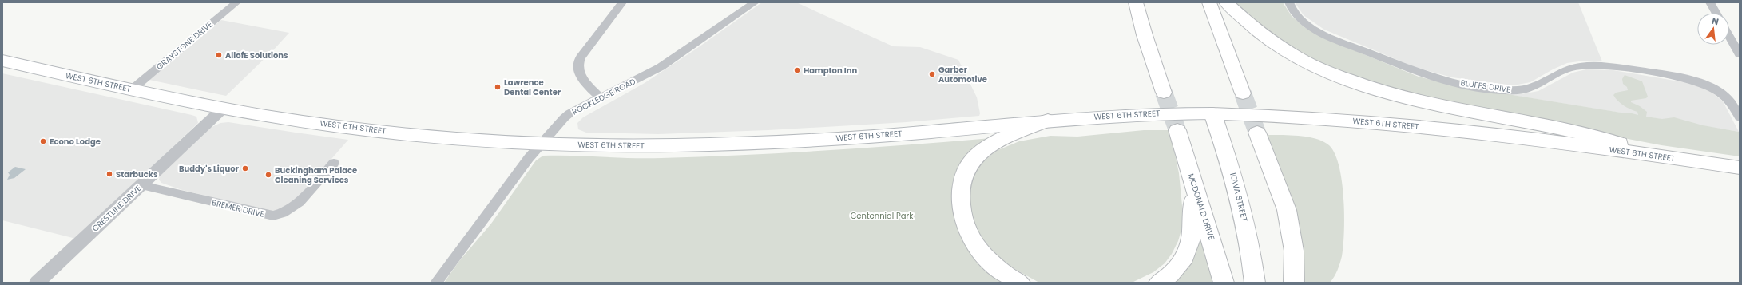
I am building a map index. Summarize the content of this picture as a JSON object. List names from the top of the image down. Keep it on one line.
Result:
{"streets":{"main road":["WEST 6TH STREET","IOWA STREET","MCDONALD DRIVE"],"street":["GRAYSTONE DRIVE","BLUFFS DRIVE","ROCKLEDGE ROAD","CRESTLINE DRIVE","BREMER DRIVE"]},"crossings":[["GRAYSTONE DRIVE","WEST 6TH STREET"],["WEST 6TH STREET","ROCKLEDGE ROAD"],["WEST 6TH STREET","IOWA STREET"],["WEST 6TH STREET","CRESTLINE DRIVE"],["CRESTLINE DRIVE","BREMER DRIVE"]],"parks":["Centennial Park"],"places":["AllofE Solutions","Hampton Inn","Garber Automotive","Lawrence Dental Center","Econo Lodge","Buddy's Liquor","Starbucks","Buckingham Palace Cleaning Services"],"north":"top"}
